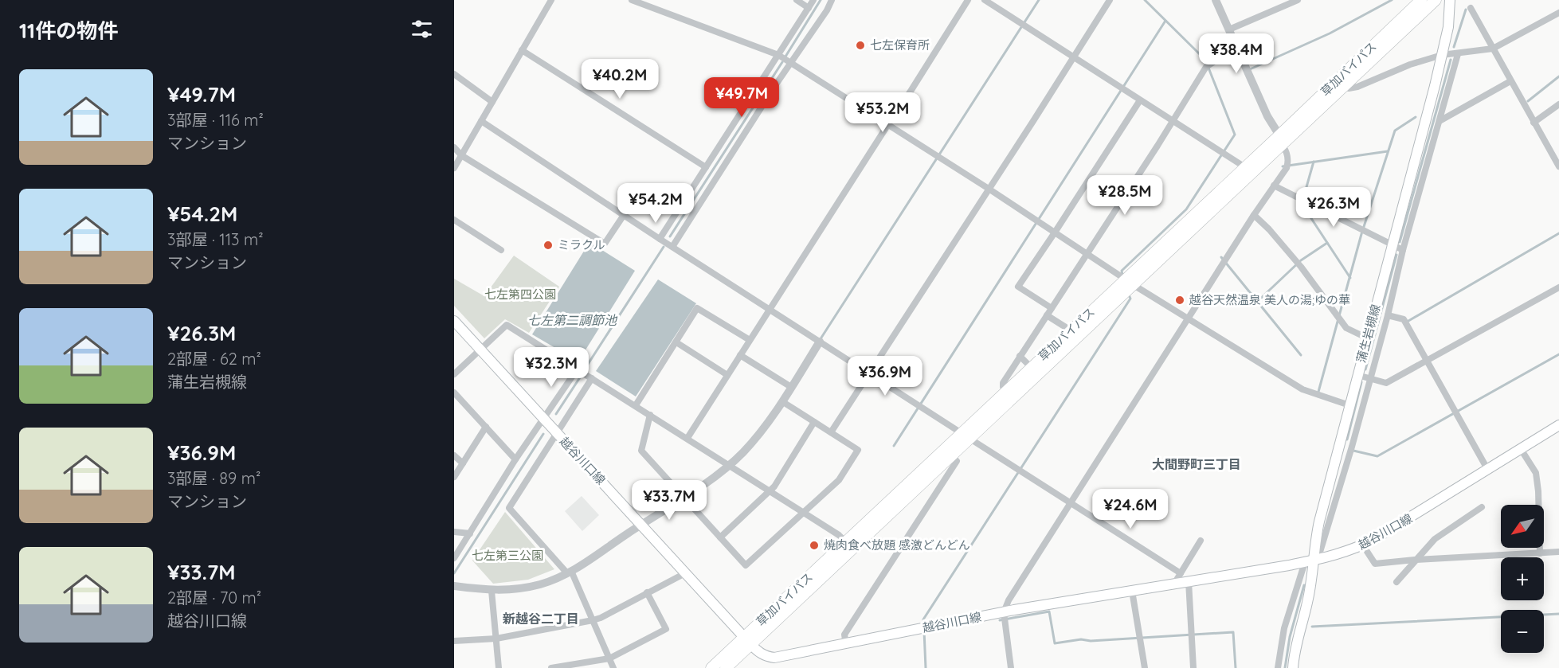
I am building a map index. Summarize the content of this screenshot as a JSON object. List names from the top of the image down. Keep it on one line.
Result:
{"streets":{"highway":["草加バイパス"],"main road":["蒲生岩槻線","越谷川口線"]},"crossings":[["草加バイパス","越谷川口線"],["蒲生岩槻線","越谷川口線"]],"districts":["大間野町三丁目","新越谷二丁目"],"water":["七左第二調節池"],"parks":["七左第四公園","七左第三公園"],"places":["七左保育所","ミラクル","越谷天然温泉 美人の湯;ゆの華","焼肉食べ放題 感激どんどん"],"north":"bottom left","page":{"heading":"11件の物件","price":["¥38.4M","¥40.2M","¥49.7M","¥53.2M","¥28.5M","¥54.2M","¥26.3M","¥32.3M","¥36.9M","¥33.7M","¥24.6M"],"list":[{"name":"¥49.7M","note":"3部屋 · 116 m² · マンション"},{"name":"¥54.2M","note":"3部屋 · 113 m² · マンション"},{"name":"¥26.3M","note":"2部屋 · 62 m² · 蒲生岩槻線"},{"name":"¥36.9M","note":"3部屋 · 89 m² · マンション"},{"name":"¥33.7M","note":"2部屋 · 70 m² · 越谷川口線"}],"map_buttons":["+","−"]}}
